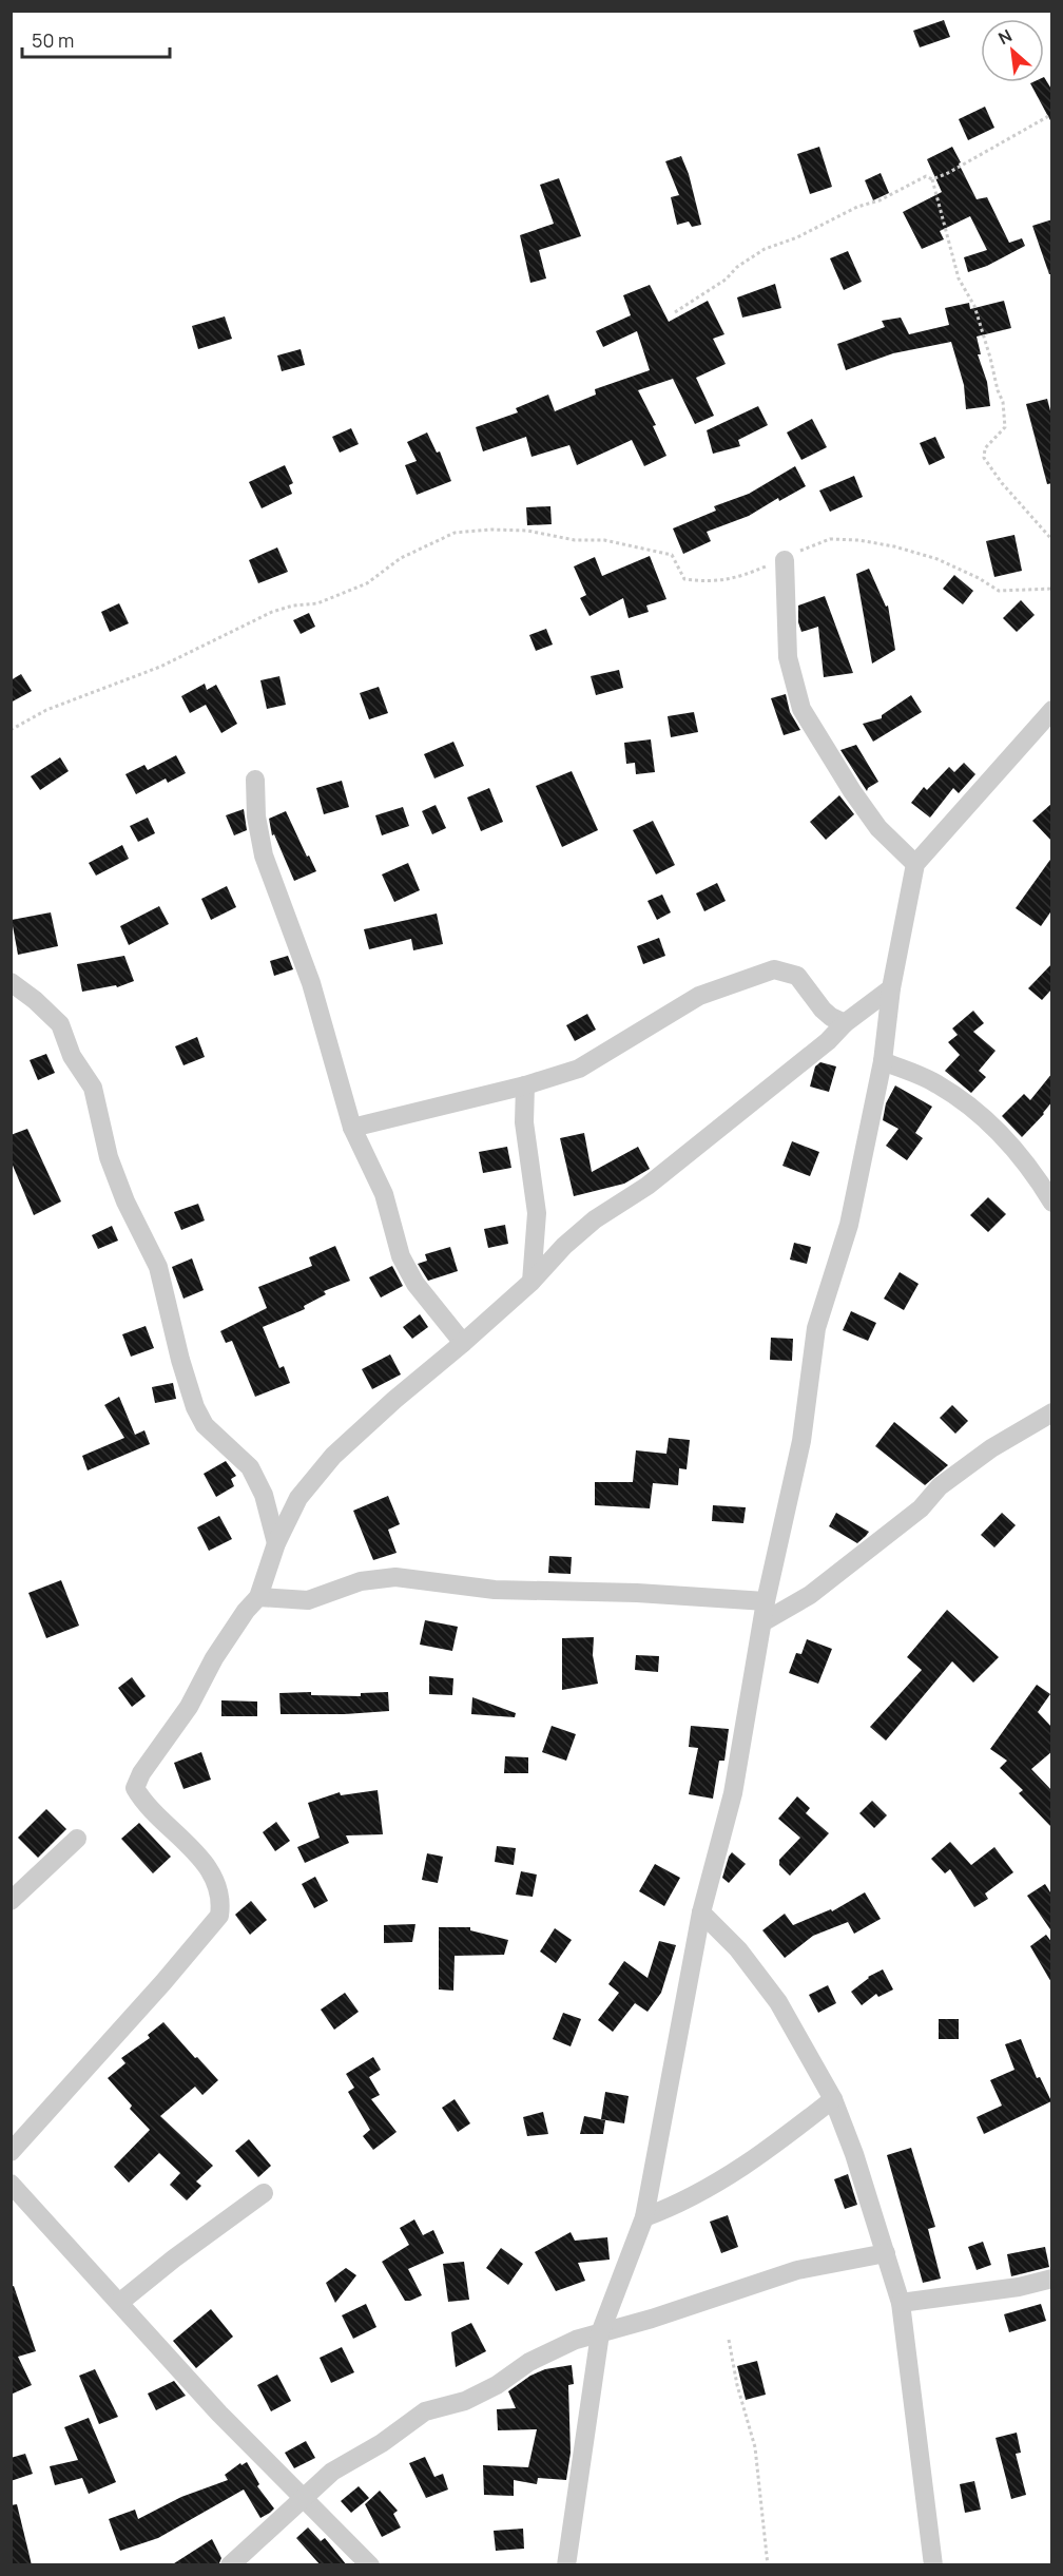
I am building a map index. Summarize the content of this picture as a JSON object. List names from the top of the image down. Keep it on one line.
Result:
{"scale_bar":"50 m","north":"top left"}
